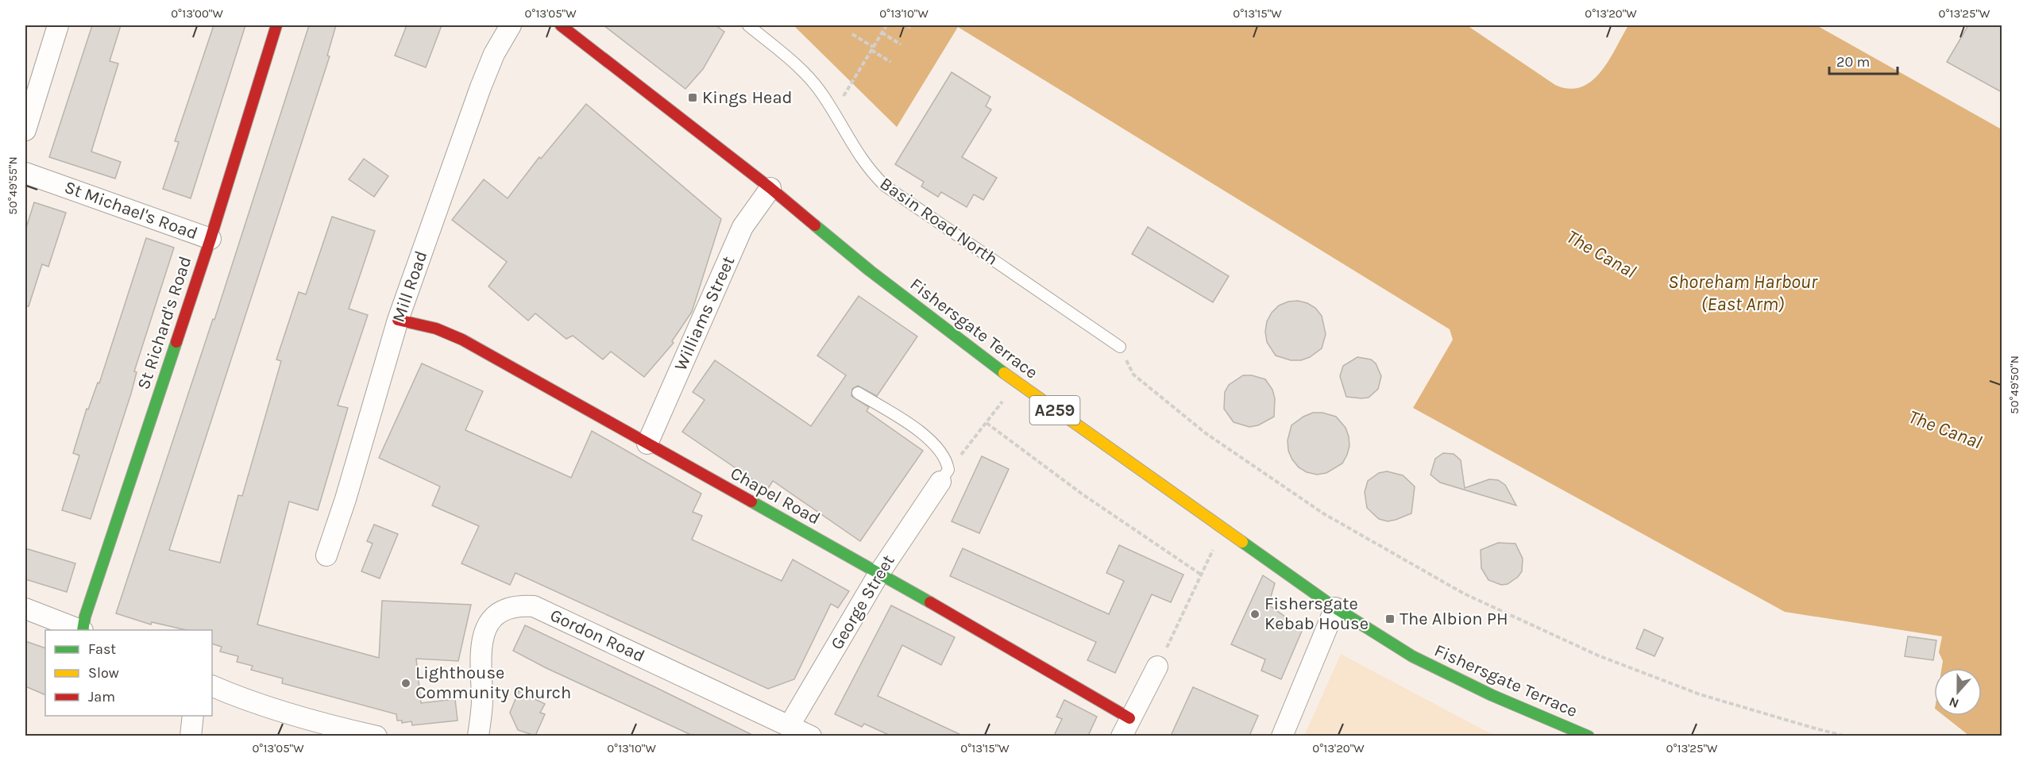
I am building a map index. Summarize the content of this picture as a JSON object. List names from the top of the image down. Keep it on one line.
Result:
{"streets":{"street":["St Michael's Road","Mill Road","Williams Street","St Richard's Road","Fishersgate Terrace","A259","Chapel Road","George Street","Gordon Road"],"lane":["Basin Road North"]},"crossings":[["St Michael's Road","St Richard's Road"],["Mill Road","Chapel Road"],["Williams Street","Fishersgate Terrace"],["Williams Street","Chapel Road"],["Chapel Road","George Street"],["George Street","Gordon Road"]],"water":["The Canal","Shoreham Harbour (East Arm)"],"places":{"transit":["Kings Head","The Albion PH"],"other":["Fishersgate Kebab House","Lighthouse Community Church"]},"legend":["Fast","Slow","Jam"],"scale_bar":"20 m","north":"bottom","coordinates":["0°13'00\"W","0°13'05\"W","0°13'10\"W","0°13'15\"W","0°13'20\"W","0°13'25\"W","50°49'55\"N","50°49'50\"N"]}
